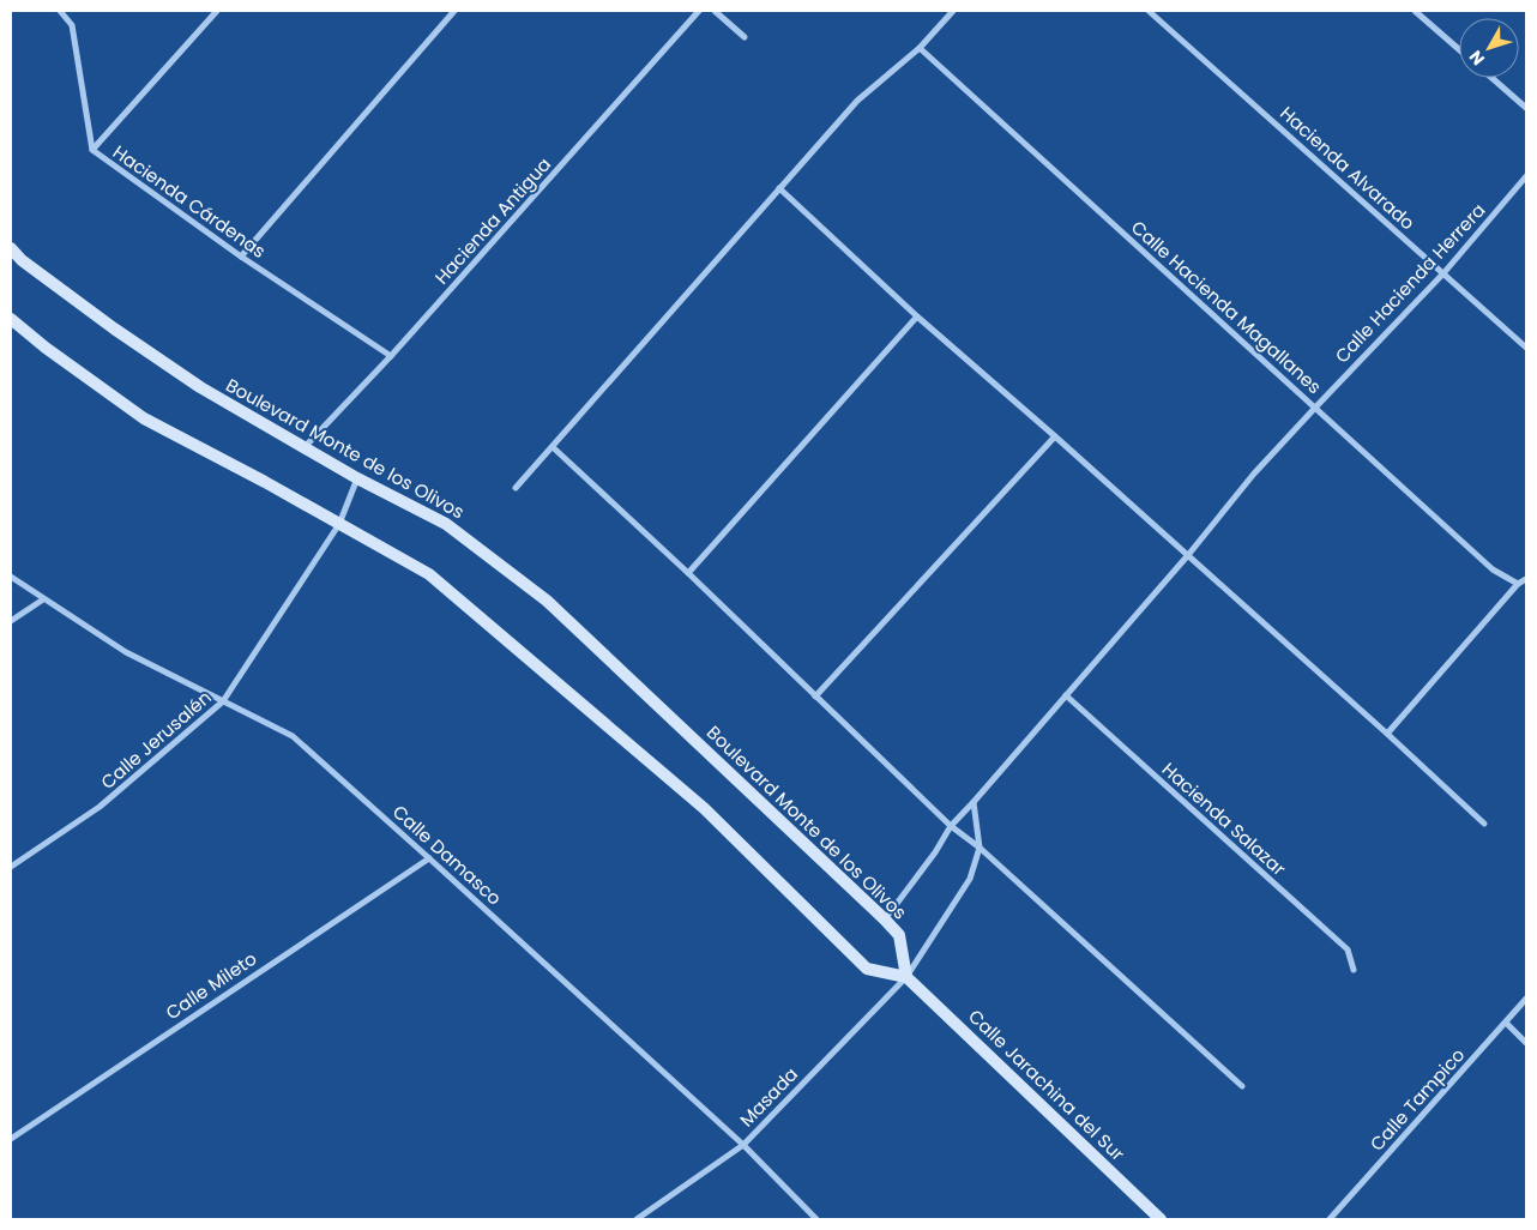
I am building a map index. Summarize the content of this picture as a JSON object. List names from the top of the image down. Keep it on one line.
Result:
{"streets":{"street":["Hacienda Alvarado","Hacienda Cárdenas","Hacienda Antigua","Calle Hacienda Herrera","Calle Hacienda Magallanes","Boulevard Monte de los Olivos","Calle Jerusalén","Hacienda Salazar","Calle Damasco","Calle Mileto","Calle Jarachina del Sur","Masada","Calle Tampico"]},"crossings":[["Hacienda Alvarado","Calle Hacienda Herrera"],["Hacienda Cárdenas","Hacienda Antigua"],["Hacienda Antigua","Boulevard Monte de los Olivos"],["Calle Hacienda Herrera","Calle Hacienda Magallanes"],["Calle Hacienda Herrera","Boulevard Monte de los Olivos"],["Calle Hacienda Herrera","Hacienda Salazar"],["Boulevard Monte de los Olivos","Calle Jerusalén"],["Boulevard Monte de los Olivos","Calle Jarachina del Sur"],["Boulevard Monte de los Olivos","Masada"],["Calle Jerusalén","Calle Damasco"],["Calle Damasco","Calle Mileto"],["Calle Damasco","Masada"],["Calle Jarachina del Sur","Masada"]],"north":"bottom left"}
